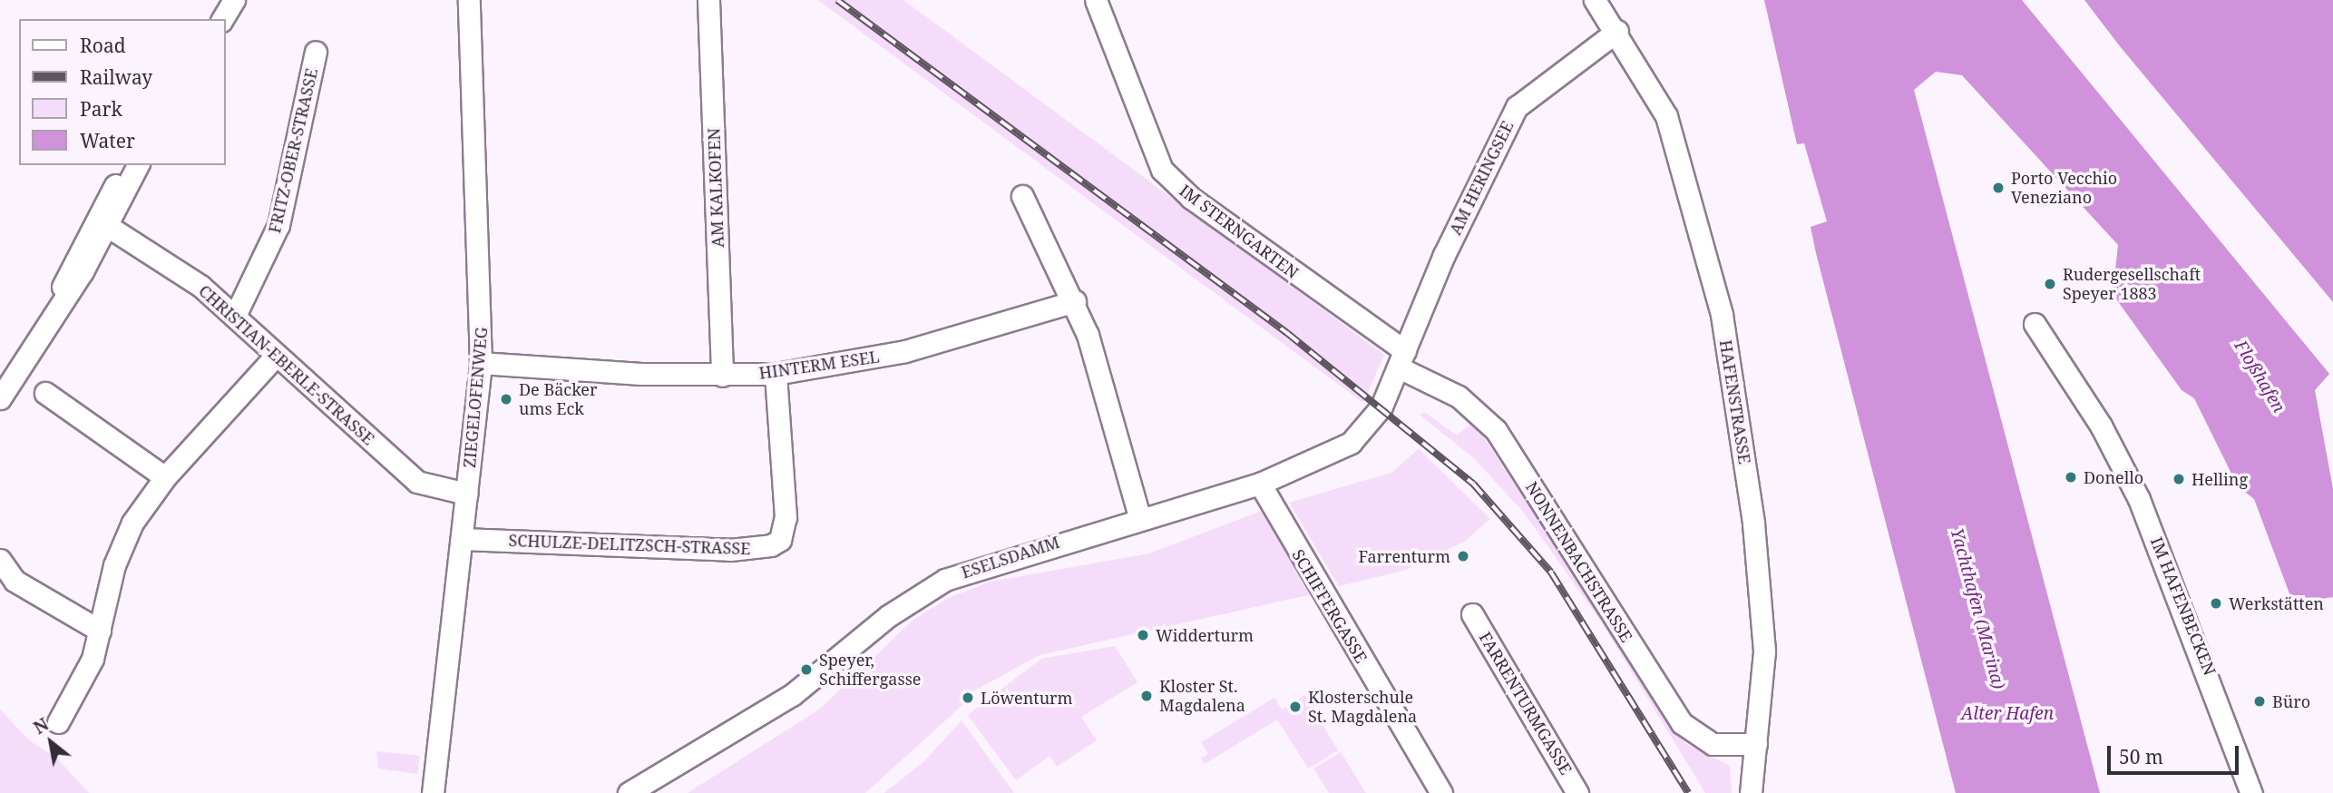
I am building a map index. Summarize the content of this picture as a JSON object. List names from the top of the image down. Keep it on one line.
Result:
{"streets":{"street":["FRITZ-OBER-STRASSE","AM HERINGSEE","AM KALKOFEN","IM STERNGARTEN","CHRISTIAN-EBERLE-STRASSE","HINTERM ESEL","ZIEGELOFENWEG","HAFENSTRASSE","SCHULZE-DELITZSCH-STRASSE","ESELSDAMM","NONNENBACHSTRASSE","SCHIFFERGASSE","IM HAFENBECKEN","FARRENTURMGASSE"]},"crossings":[["FRITZ-OBER-STRASSE","CHRISTIAN-EBERLE-STRASSE"],["AM HERINGSEE","IM STERNGARTEN"],["AM HERINGSEE","HAFENSTRASSE"],["AM HERINGSEE","ESELSDAMM"],["AM HERINGSEE","NONNENBACHSTRASSE"],["AM KALKOFEN","HINTERM ESEL"],["IM STERNGARTEN","ESELSDAMM"],["IM STERNGARTEN","NONNENBACHSTRASSE"],["CHRISTIAN-EBERLE-STRASSE","ZIEGELOFENWEG"],["HINTERM ESEL","ZIEGELOFENWEG"],["HINTERM ESEL","SCHULZE-DELITZSCH-STRASSE"],["ZIEGELOFENWEG","SCHULZE-DELITZSCH-STRASSE"],["HAFENSTRASSE","NONNENBACHSTRASSE"],["ESELSDAMM","NONNENBACHSTRASSE"],["ESELSDAMM","SCHIFFERGASSE"]],"water":["Floßhafen","Yachthafen (Marina)","Alter Hafen"],"places":["Porto Vecchio Veneziano","Rudergesellschaft Speyer 1883","De Bäcker ums Eck","Donello","Helling","Farrenturm","Werkstätten","Widderturm","Speyer, Schiffergasse","Kloster St. Magdalena","Löwenturm","Büro","Klosterschule St. Magdalena"],"legend":["Road","Railway","Park","Water"],"scale_bar":"50 m","north":"top left"}
